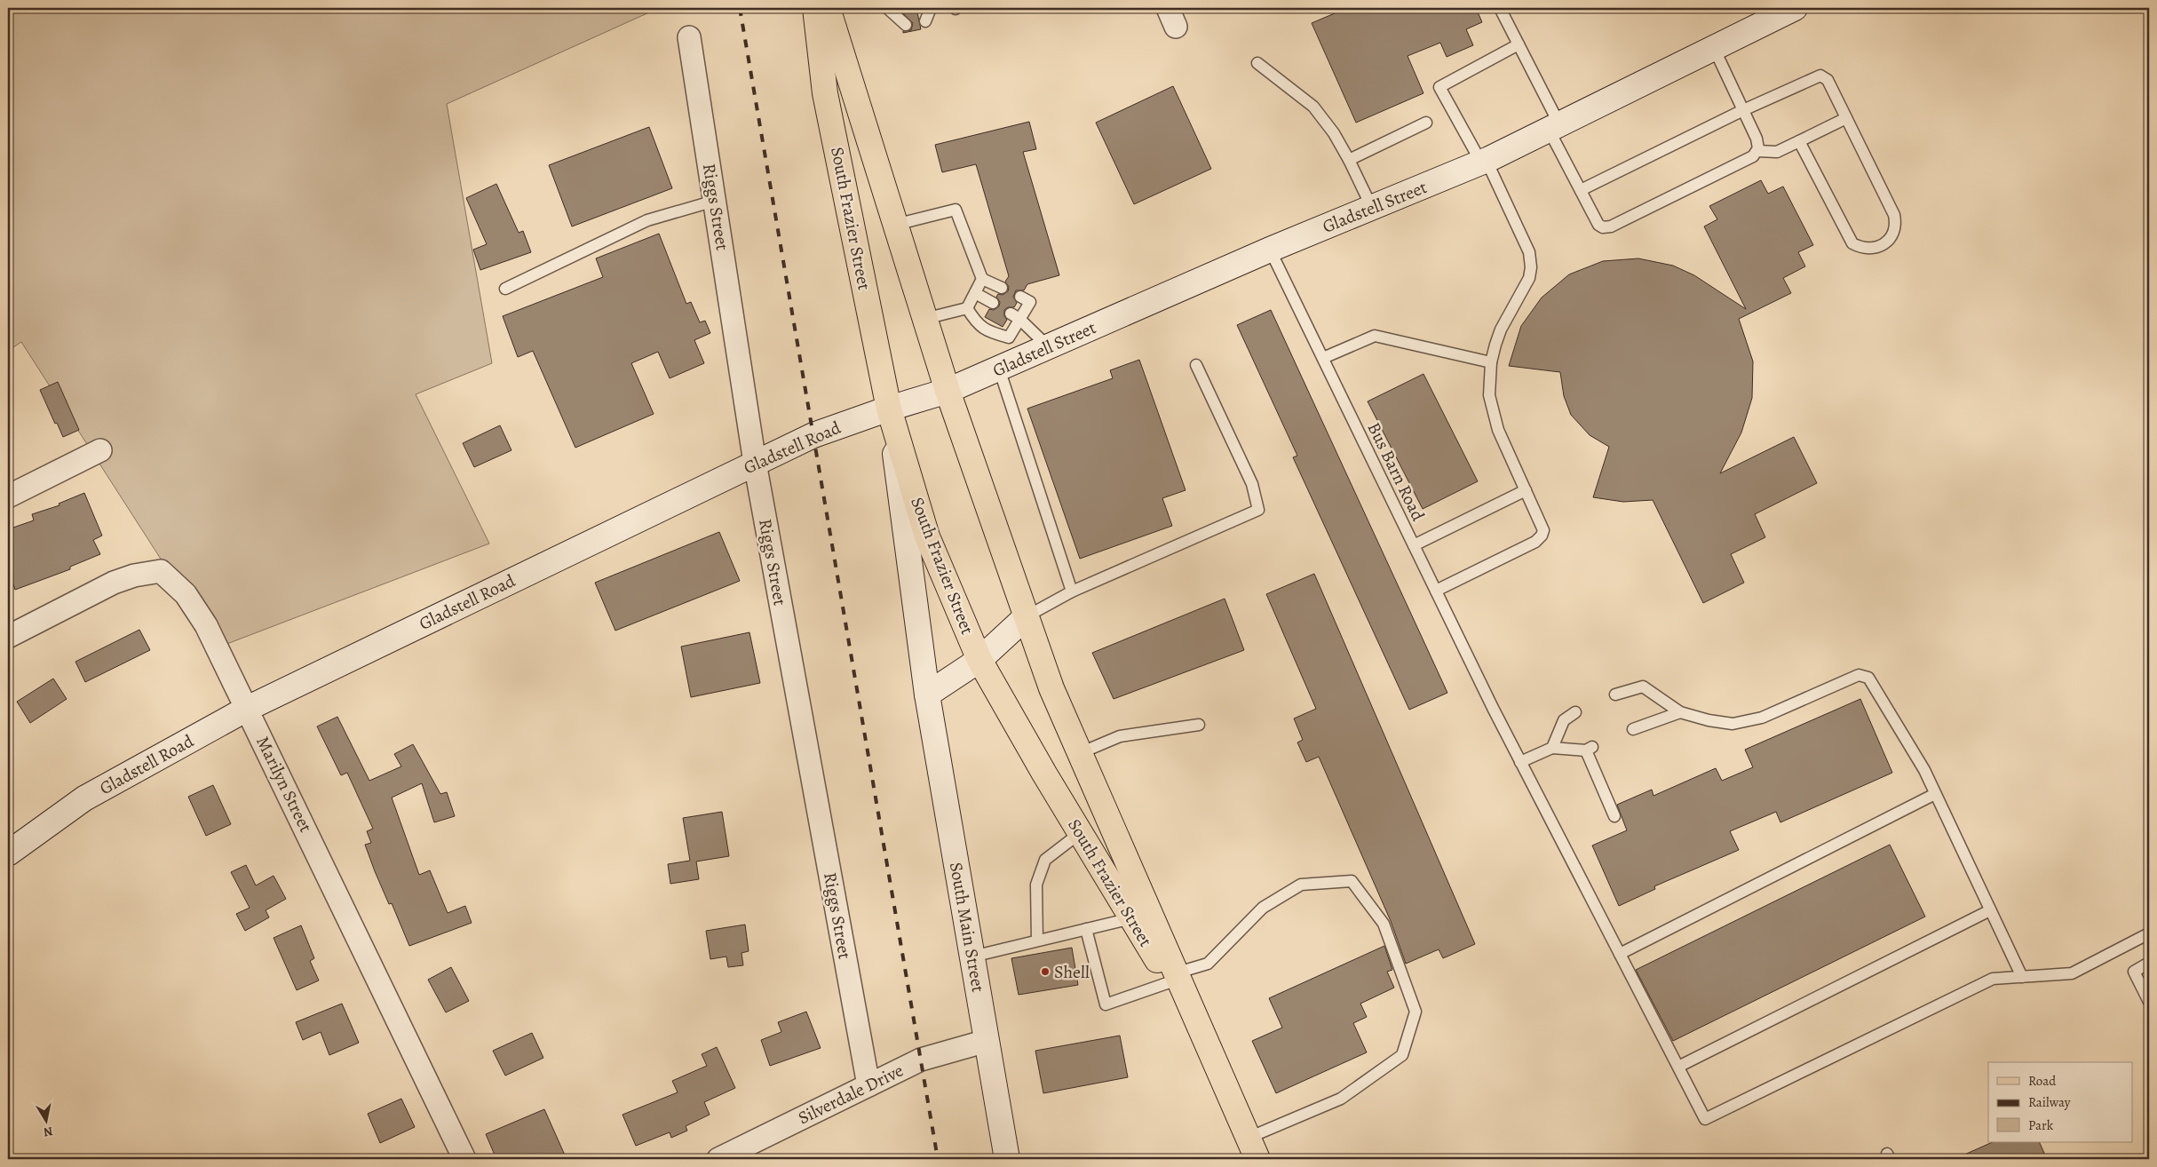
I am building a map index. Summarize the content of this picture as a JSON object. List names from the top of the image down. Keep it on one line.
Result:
{"streets":{"main road":["South Frazier Street"],"street":["Riggs Street","Gladstell Street","Gladstell Road","Marilyn Street","South Main Street","Silverdale Drive"],"lane":["Bus Barn Road"]},"crossings":[["Riggs Street","Gladstell Road"],["Riggs Street","Silverdale Drive"],["Gladstell Street","South Frazier Street"],["Gladstell Street","Gladstell Road"],["Gladstell Street","Bus Barn Road"],["South Frazier Street","Gladstell Road"],["South Frazier Street","South Main Street"],["Gladstell Road","Marilyn Street"],["Gladstell Road","South Main Street"],["South Main Street","Silverdale Drive"]],"places":["Shell"],"legend":["Road","Railway","Park"],"north":"bottom"}
